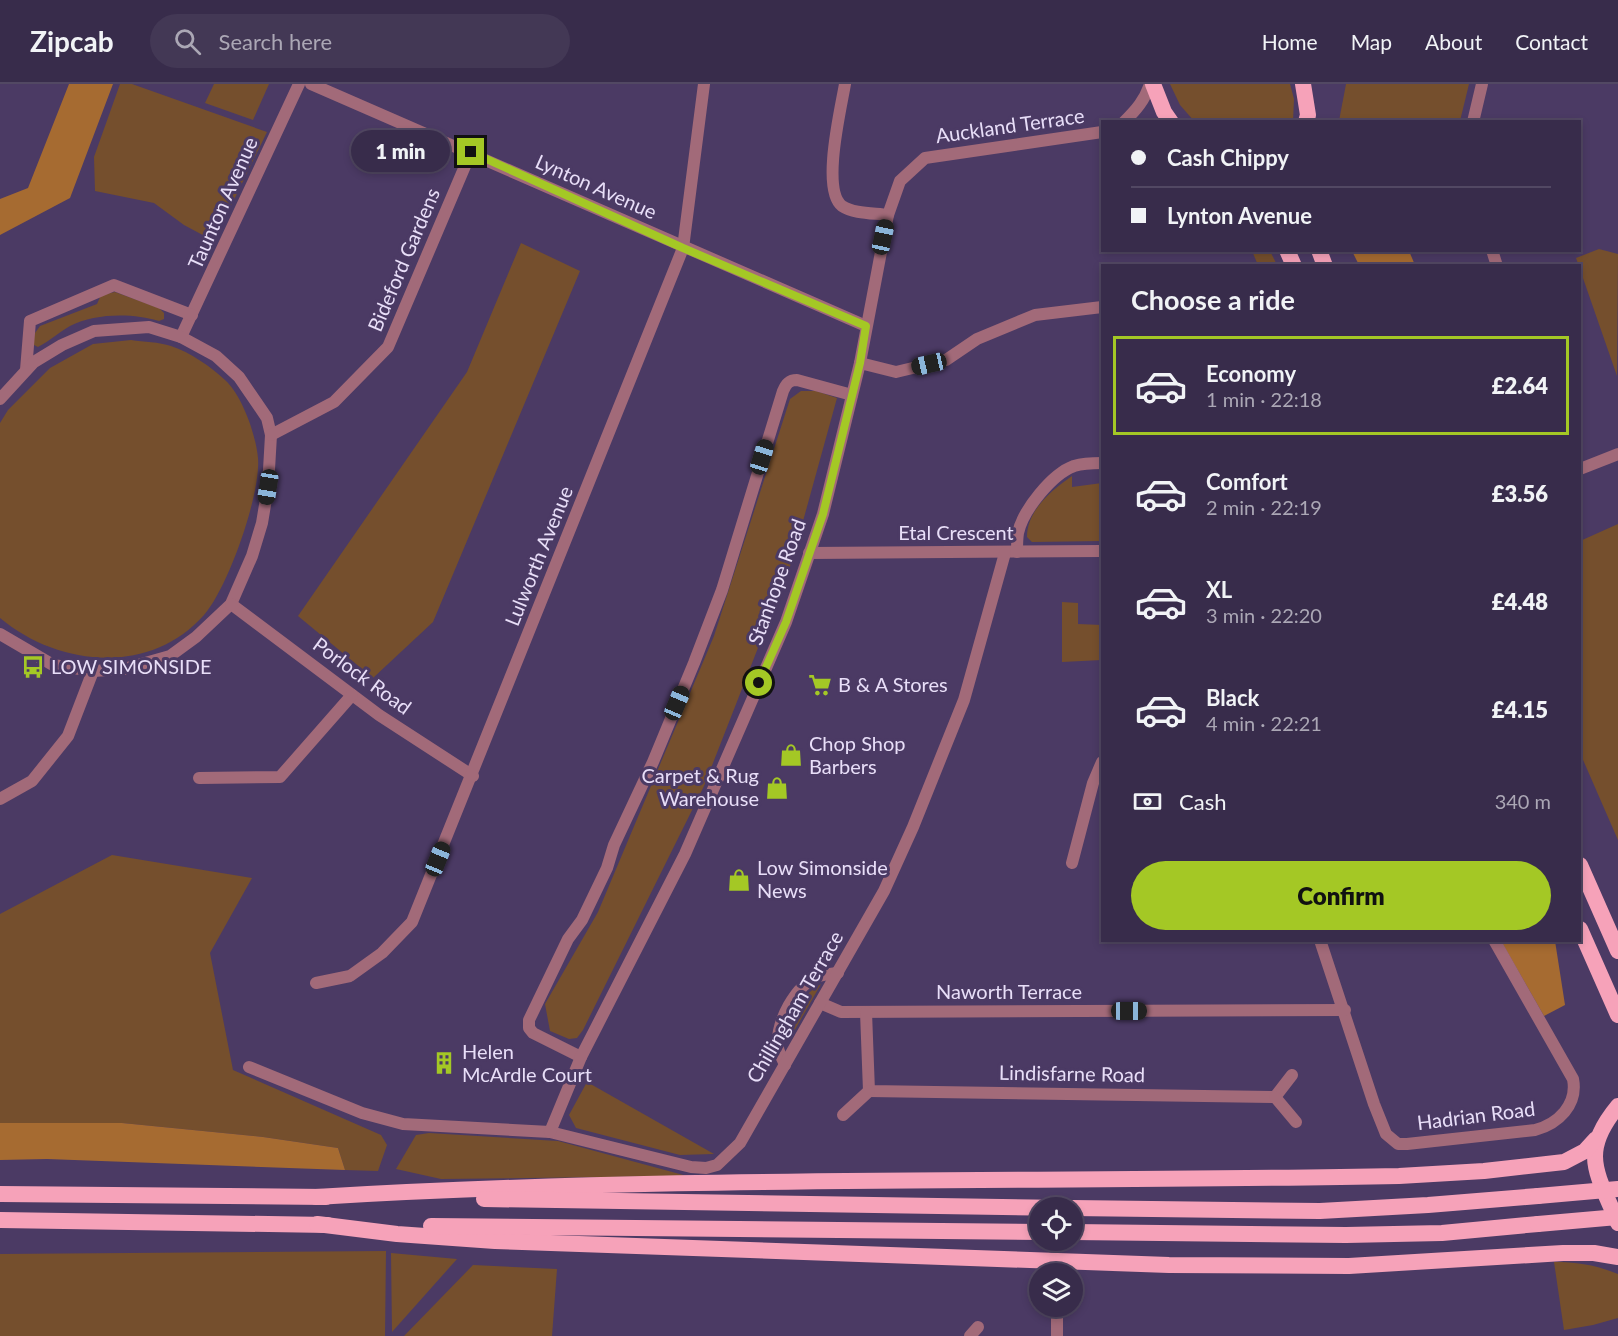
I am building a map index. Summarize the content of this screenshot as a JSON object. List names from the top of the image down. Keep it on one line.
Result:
{"streets":{"street":["Auckland Terrace","Lynton Avenue","Taunton Avenue","Bideford Gardens","Etal Crescent","Lulworth Avenue","Stanhope Road","Porlock Road","Naworth Terrace","Chillingham Terrace","Lindisfarne Road","Hadrian Road"]},"crossings":[["Auckland Terrace","Lynton Avenue"],["Auckland Terrace","Stanhope Road"],["Lynton Avenue","Bideford Gardens"],["Lynton Avenue","Lulworth Avenue"],["Lynton Avenue","Stanhope Road"],["Etal Crescent","Stanhope Road"],["Etal Crescent","Chillingham Terrace"],["Lulworth Avenue","Porlock Road"],["Stanhope Road","Chillingham Terrace"],["Naworth Terrace","Chillingham Terrace"],["Naworth Terrace","Hadrian Road"]],"places":{"bus stop":["LOW SIMONSIDE"],"supermarket":["B & A Stores"],"shop":["Chop Shop Barbers","Carpet & Rug Warehouse","Low Simonside News"],"building":["Helen McArdle Court"]},"page":{"header":"Zipcab","search":"Search here","nav":["Home","Map","About","Contact"],"banner":["Cash Chippy","Lynton Avenue"],"bubble":"1 min","heading":"Choose a ride","list":[{"name":"Economy","note":"1 min · 22:18","value":"£2.64"},{"name":"Comfort","note":"2 min · 22:19","value":"£3.56"},{"name":"XL","note":"3 min · 22:20","value":"£4.48"},{"name":"Black","note":"4 min · 22:21","value":"£4.15"}],"pay":["Cash","340 m"],"buttons":"Confirm"}}
